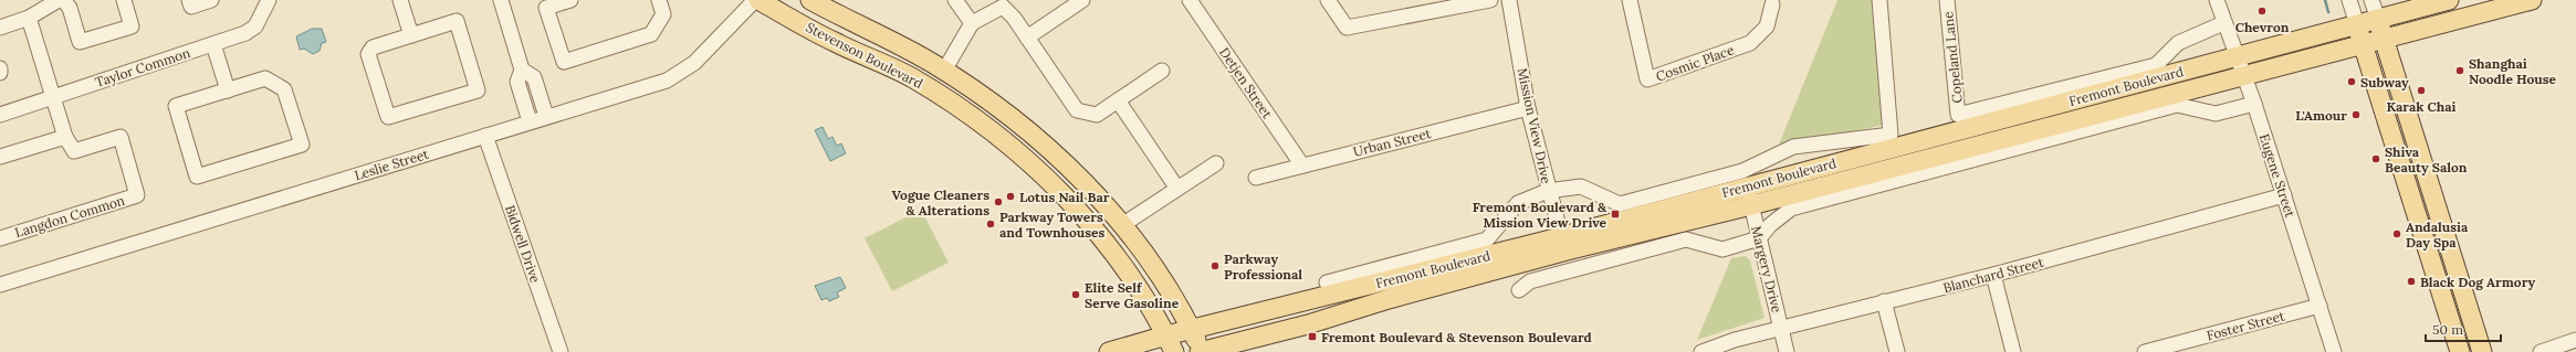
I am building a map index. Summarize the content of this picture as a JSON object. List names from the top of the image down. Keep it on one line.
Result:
{"streets":{"main road":["Stevenson Boulevard","Fremont Boulevard"],"street":["Copeland Lane","Cosmic Place","Taylor Common","Detjen Street","Mission View Drive","Urban Street","Leslie Street","Eugene Street","Langdon Common","Bidwell Drive","Margery Drive","Blanchard Street","Foster Street"]},"crossings":[["Stevenson Boulevard","Fremont Boulevard"],["Stevenson Boulevard","Leslie Street"],["Copeland Lane","Fremont Boulevard"],["Detjen Street","Urban Street"],["Fremont Boulevard","Mission View Drive"],["Fremont Boulevard","Eugene Street"],["Fremont Boulevard","Margery Drive"],["Mission View Drive","Urban Street"],["Leslie Street","Bidwell Drive"],["Eugene Street","Blanchard Street"],["Eugene Street","Foster Street"],["Margery Drive","Blanchard Street"]],"places":{"other":["Chevron","Shanghai Noodle House","Subway","Karak Chai","L'Amour","Shiva Beauty Salon","Lotus Nail Bar","Vogue Cleaners & Alterations","Parkway Towers and Townhouses","Andalusia Day Spa","Parkway Professional","Black Dog Armory","Elite Self Serve Gasoline"],"transit":["Fremont Boulevard & Mission View Drive","Fremont Boulevard & Stevenson Boulevard"]},"scale_bar":"50 m"}
